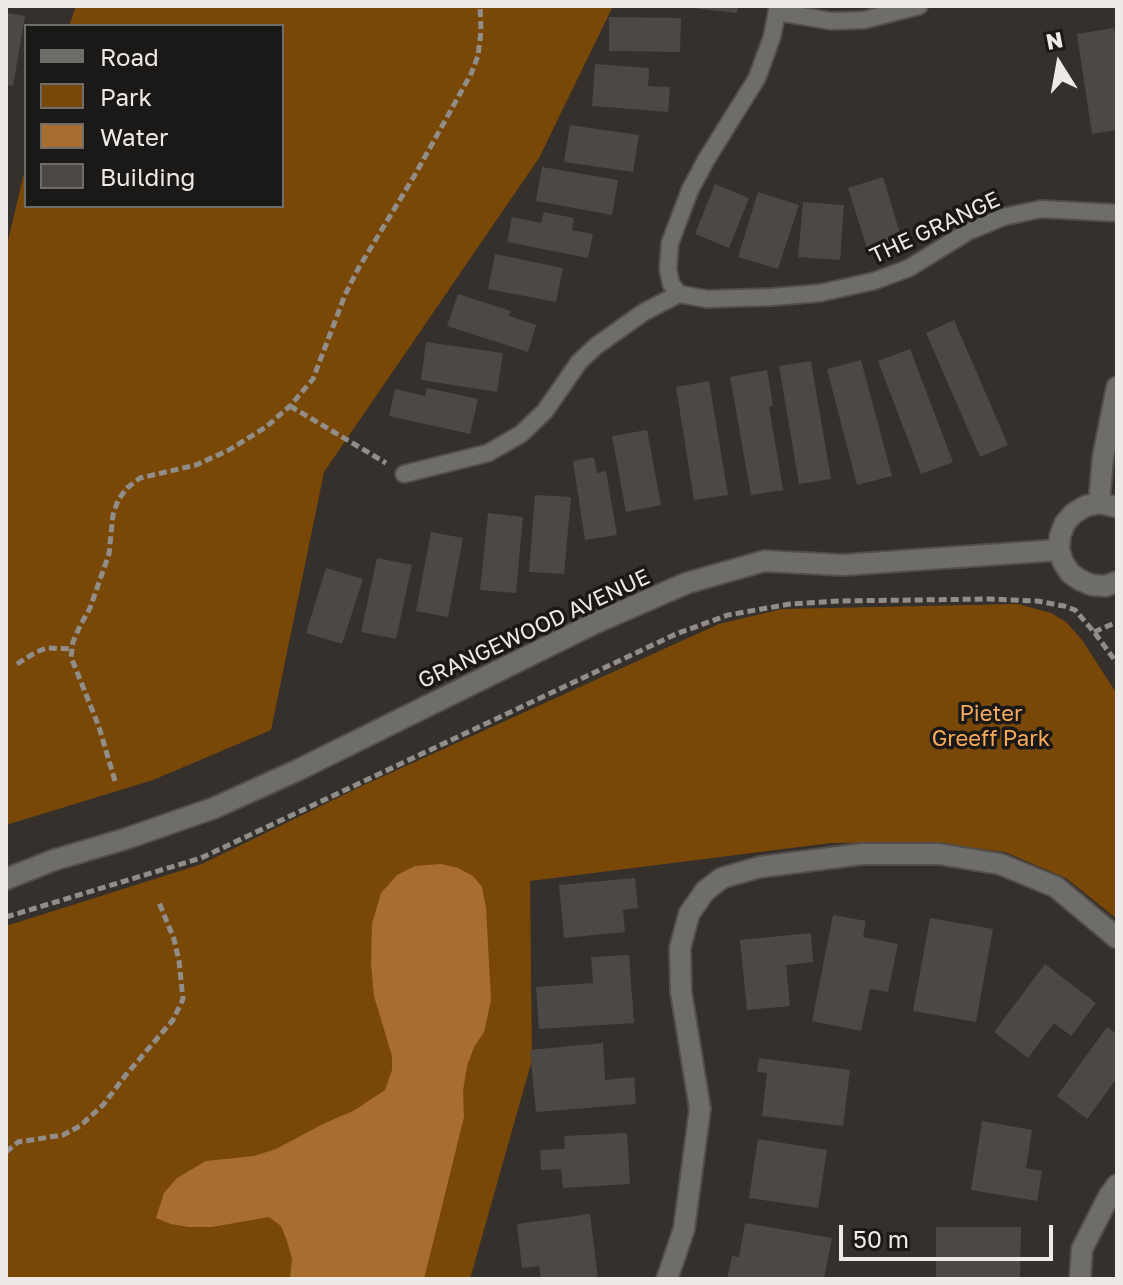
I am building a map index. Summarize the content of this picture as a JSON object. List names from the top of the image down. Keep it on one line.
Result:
{"streets":{"street":["GRANGEWOOD AVENUE"],"lane":["THE GRANGE"]},"parks":["Pieter Greeff Park"],"legend":["Road","Park","Water","Building"],"scale_bar":"50 m","north":"top"}
